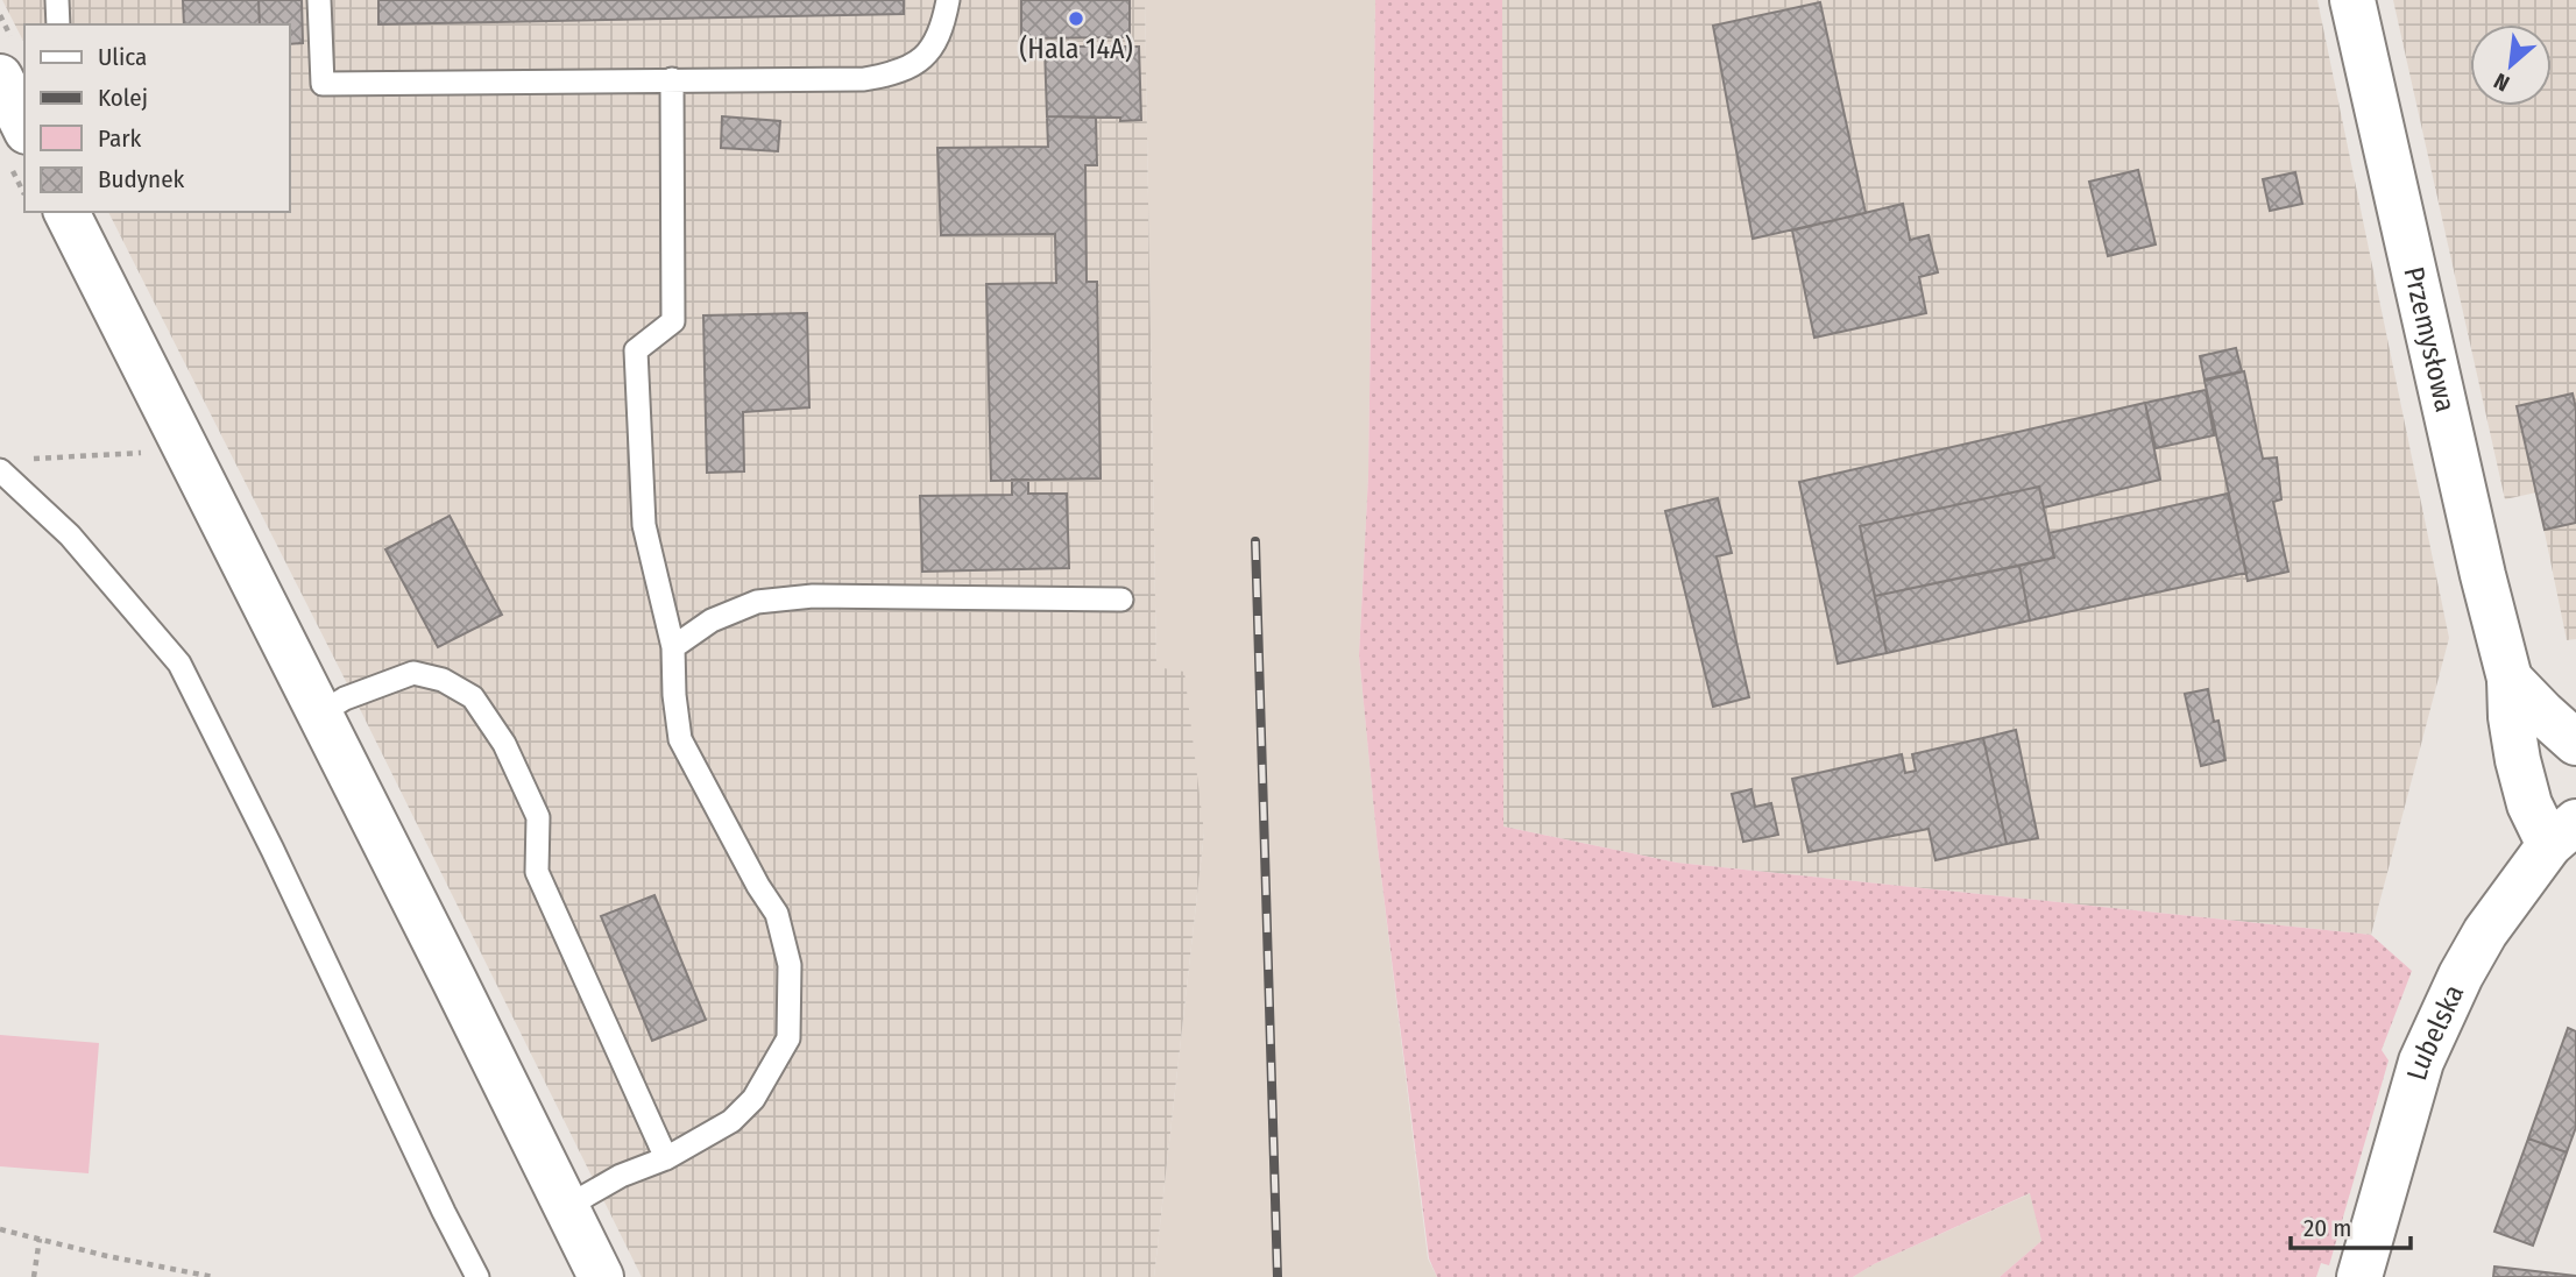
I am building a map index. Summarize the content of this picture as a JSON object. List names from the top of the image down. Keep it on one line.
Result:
{"streets":{"street":["Przemysłowa","Lubelska"]},"crossings":[["Przemysłowa","Lubelska"]],"places":["(Hala 14A)"],"legend":["Ulica","Kolej","Park","Budynek"],"scale_bar":"20 m","north":"bottom left"}
